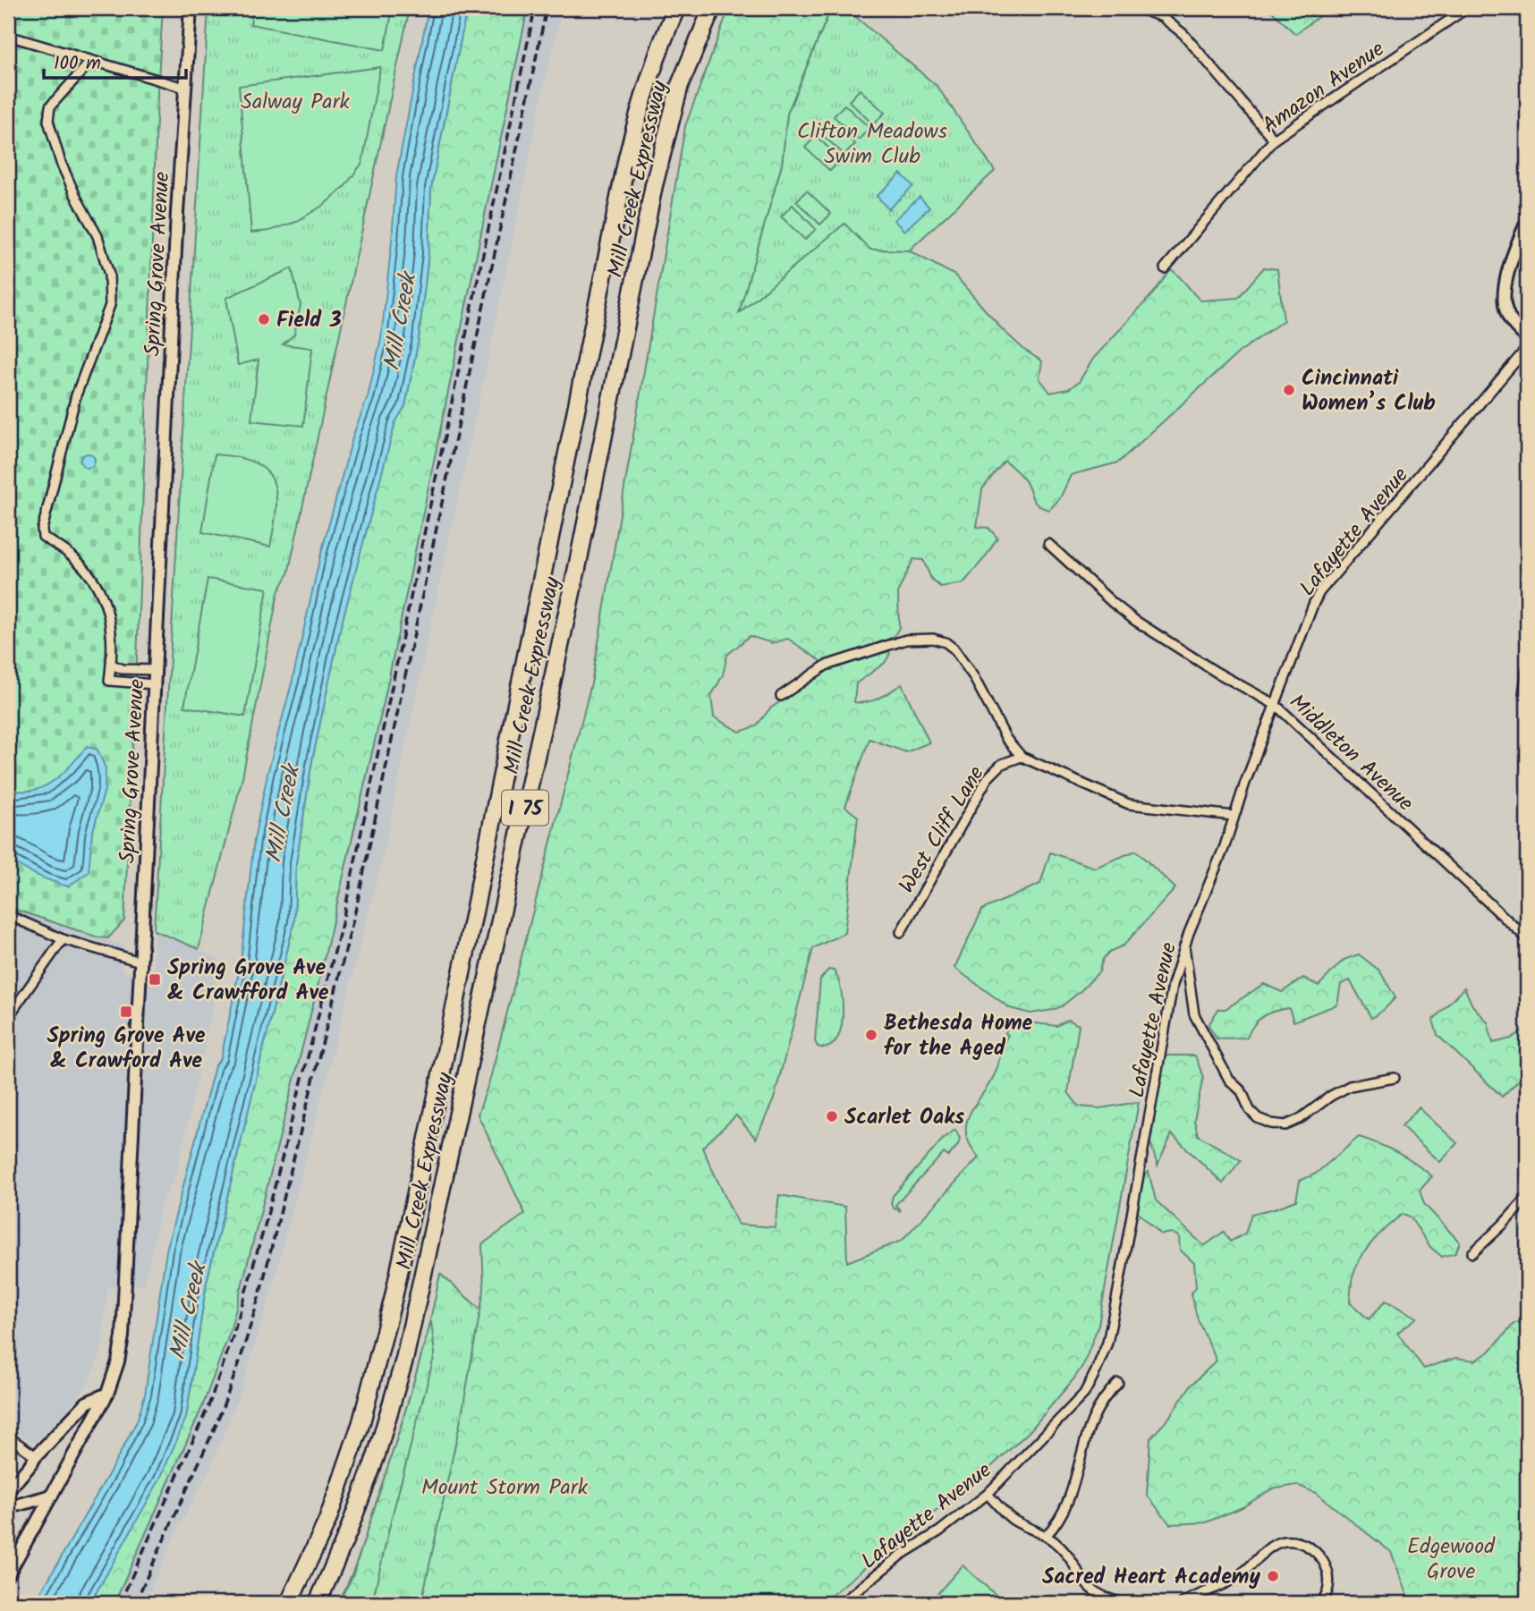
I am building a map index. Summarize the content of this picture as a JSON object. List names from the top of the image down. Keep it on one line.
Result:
{"streets":{"highway":["Mill Creek Expressway","I 75"],"main road":["Spring Grove Avenue"],"street":["Amazon Avenue","Lafayette Avenue","Middleton Avenue","West Cliff Lane"]},"crossings":[["Lafayette Avenue","Middleton Avenue"]],"water":["Mill Creek"],"parks":["Salway Park","Clifton Meadows Swim Club","Mount Storm Park","Edgewood Grove"],"places":{"other":["Field 3","Cincinnati Women’s Club","Bethesda Home for the Aged","Scarlet Oaks","Sacred Heart Academy"],"transit":["Spring Grove Ave & Crawfford Ave","Spring Grove Ave & Crawford Ave"]},"scale_bar":"100 m"}
